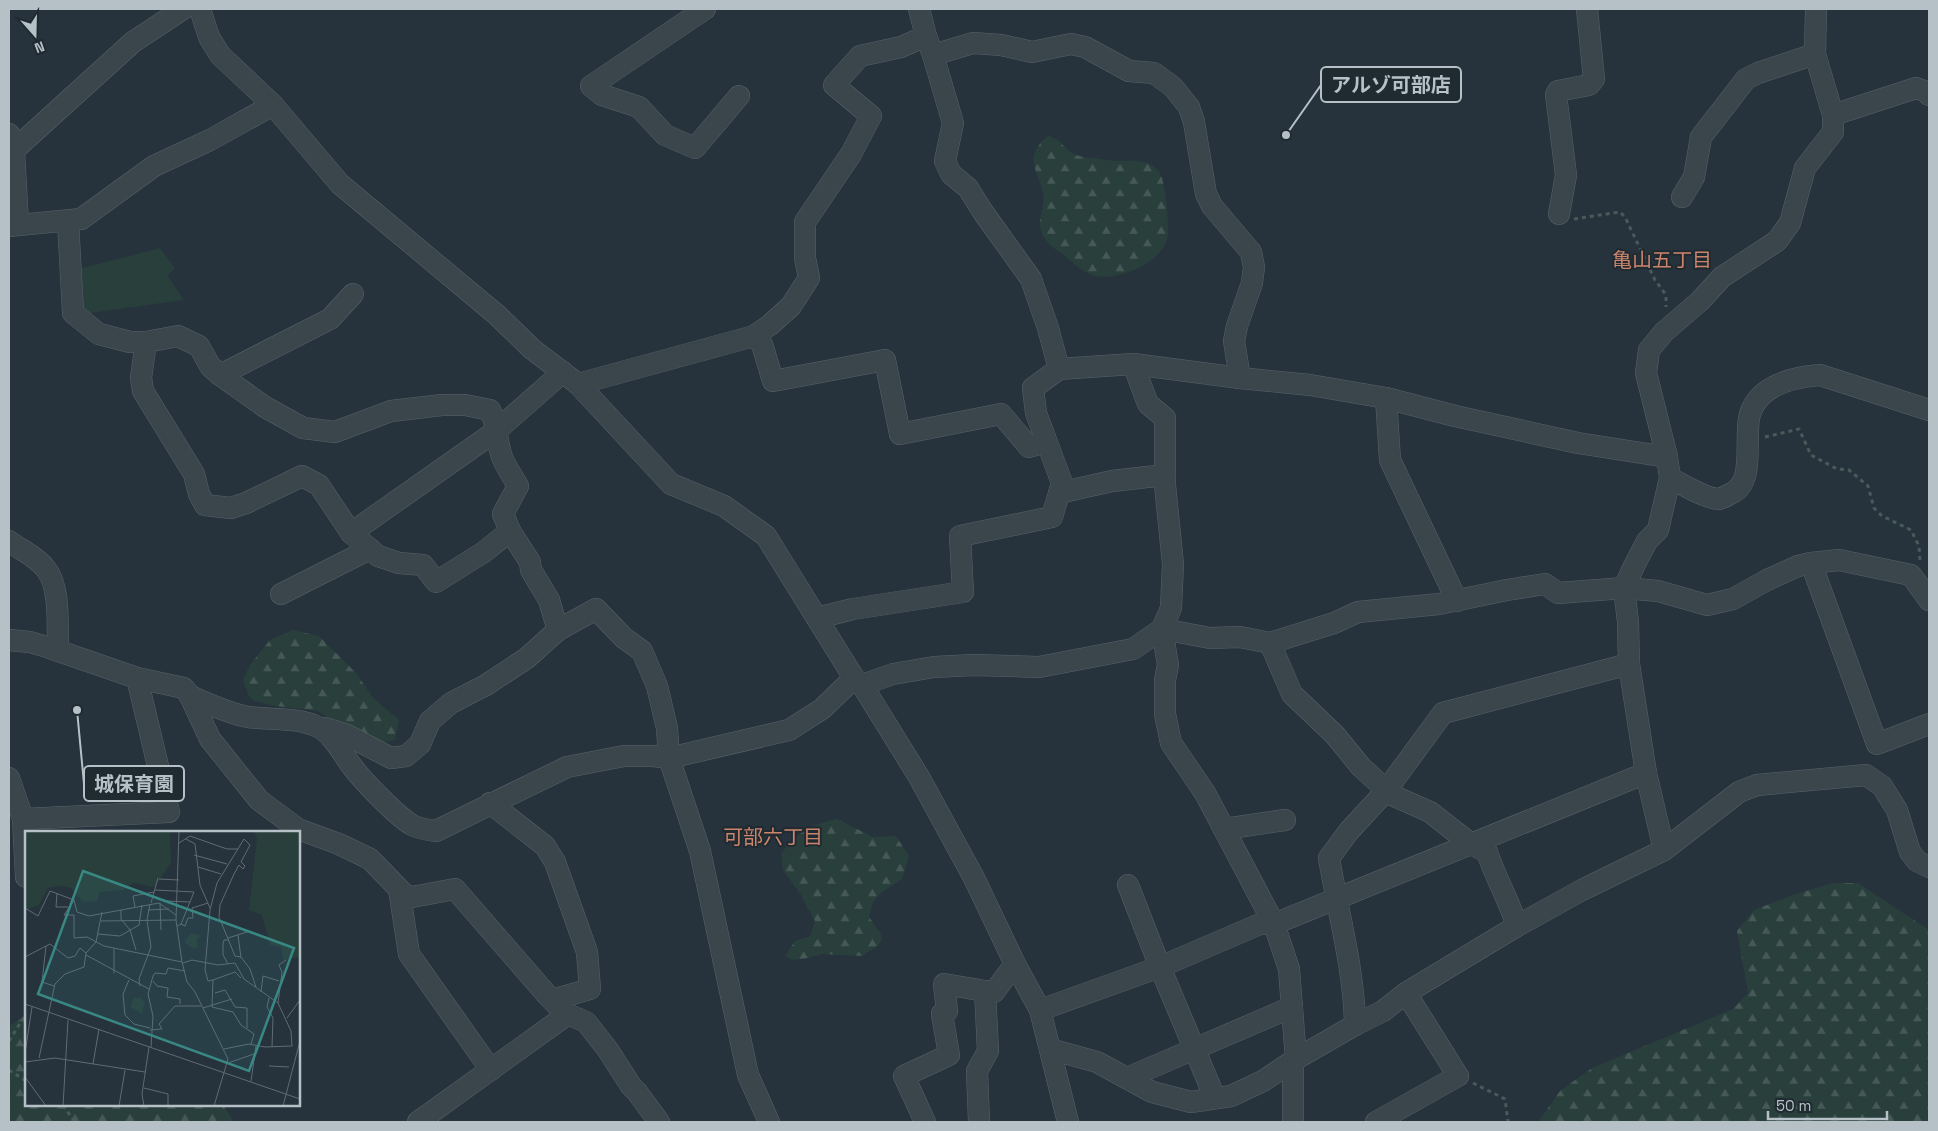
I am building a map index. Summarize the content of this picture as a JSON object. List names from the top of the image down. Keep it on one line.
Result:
{"districts":["亀山五丁目","可部六丁目"],"places":["アルゾ可部店","城保育園"],"scale_bar":"50 m","north":"bottom"}
